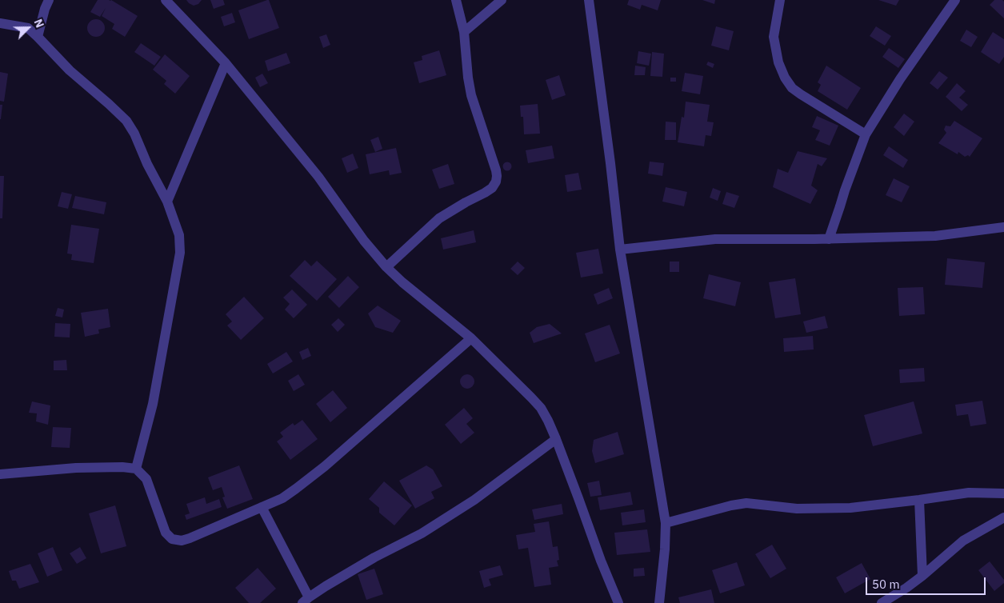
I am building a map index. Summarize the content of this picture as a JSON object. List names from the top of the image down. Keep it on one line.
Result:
{"scale_bar":"50 m","north":"top right"}
